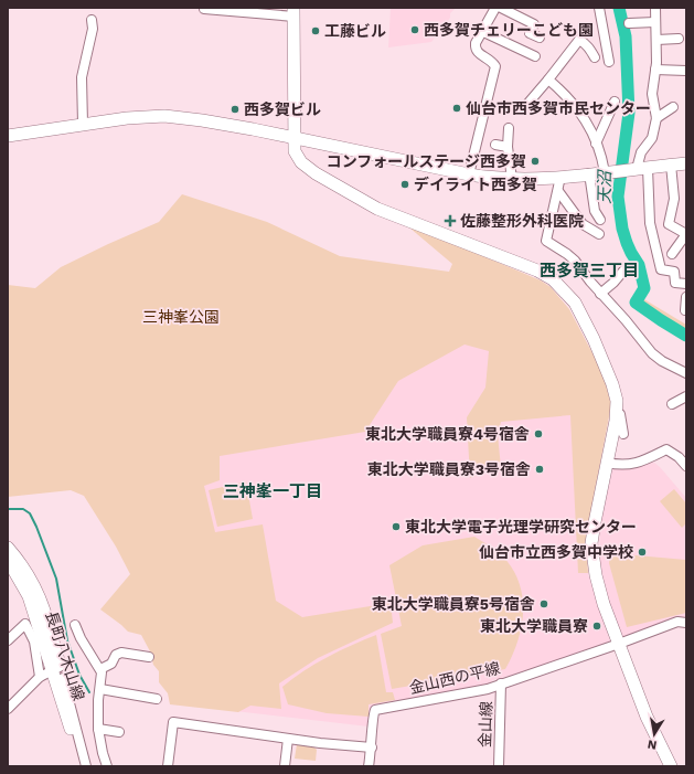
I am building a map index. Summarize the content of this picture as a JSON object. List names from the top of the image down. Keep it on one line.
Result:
{"streets":{"street":["長町八木山線","金山西の平線","金山線"]},"crossings":[["金山西の平線","金山線"]],"districts":["西多賀三丁目","三神峯一丁目"],"water":["天沼"],"parks":["三神峯公園"],"places":{"other":["西多賀チェリーこども園","工藤ビル","仙台市西多賀市民センター","西多賀ビル","コンフォールステージ西多賀","デイライト西多賀","東北大学職員寮4号宿舎","東北大学職員寮3号宿舎","東北大学電子光理学研究センター","仙台市立西多賀中学校","東北大学職員寮5号宿舎","東北大学職員寮"],"health":["佐藤整形外科医院"]},"north":"bottom"}
